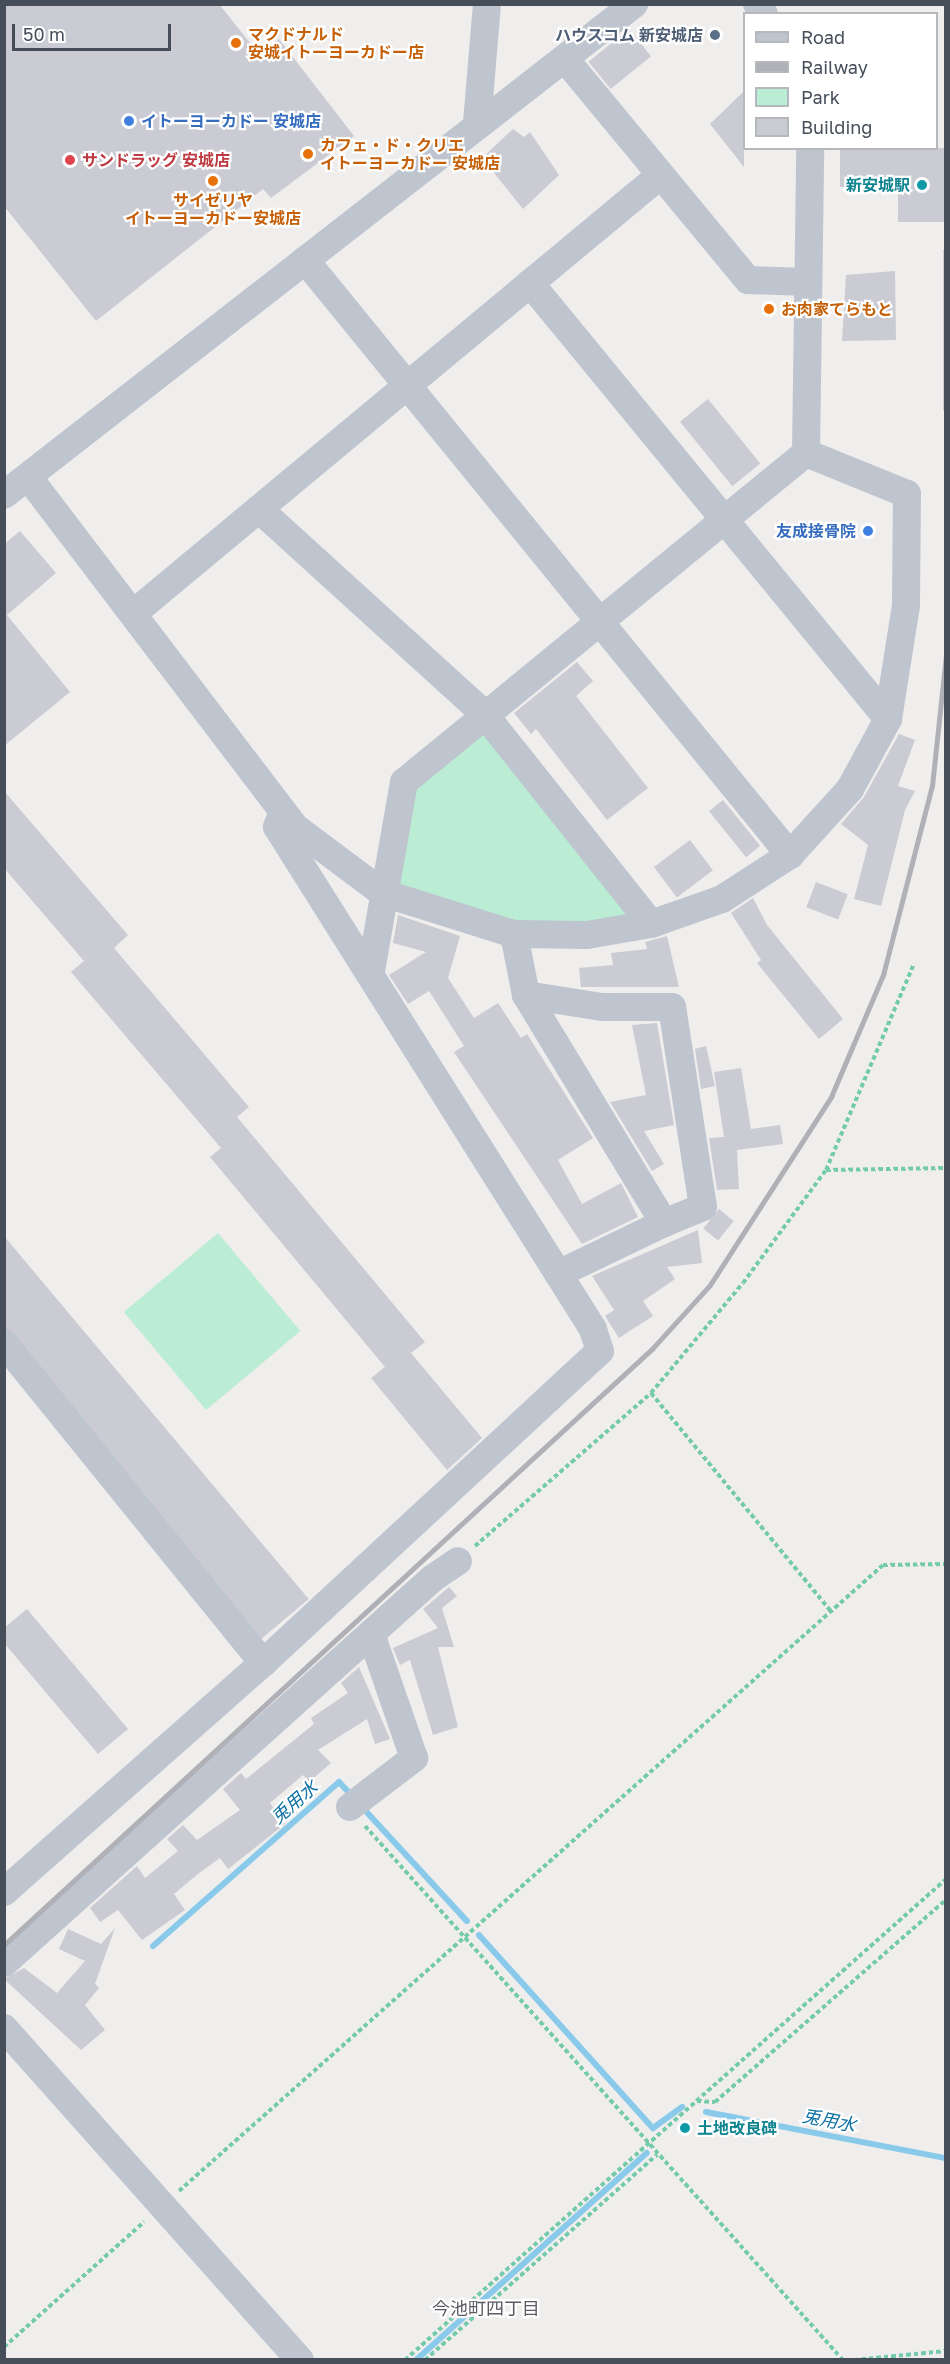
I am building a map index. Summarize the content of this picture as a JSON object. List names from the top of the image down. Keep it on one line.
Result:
{"districts":["今池町四丁目"],"water":["兎用水"],"places":["ハウスコム 新安城店","マクドナルド 安城イトーヨーカドー店","イトーヨーカドー 安城店","カフェ・ド・クリエ イトーヨーカドー 安城店","サンドラッグ 安城店","サイゼリヤ イトーヨーカドー安城店","新安城駅","お肉家てらもと","友成接骨院","土地改良碑"],"legend":["Road","Railway","Park","Building"],"scale_bar":"50 m"}
